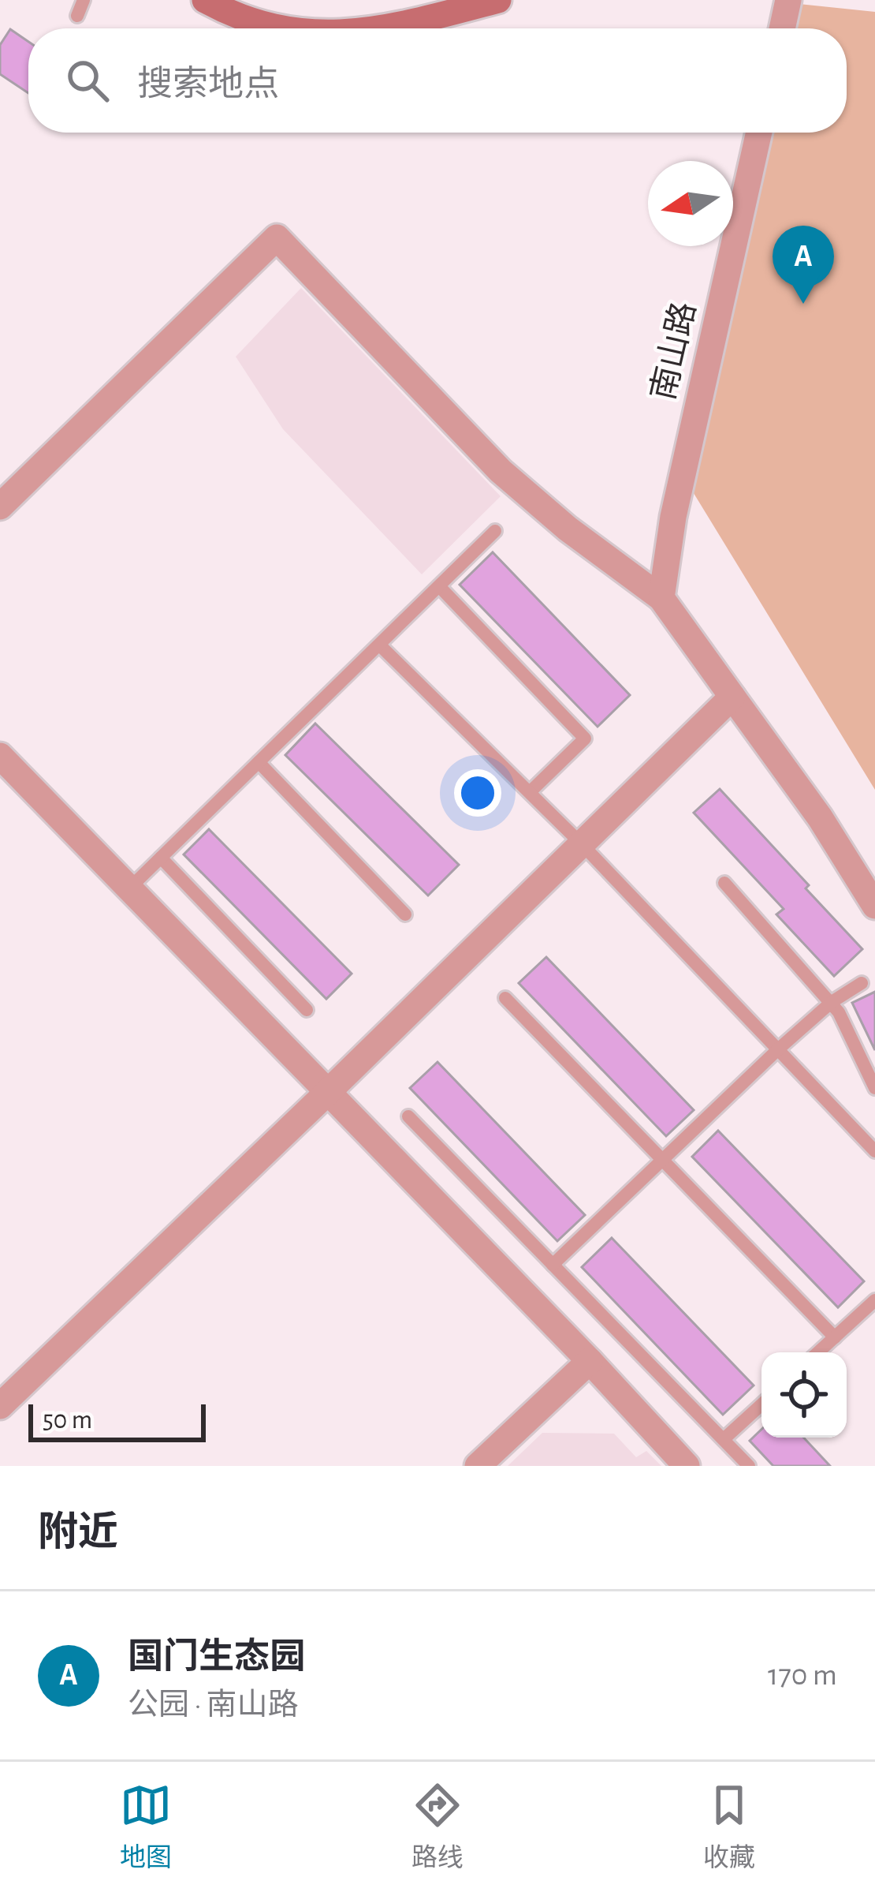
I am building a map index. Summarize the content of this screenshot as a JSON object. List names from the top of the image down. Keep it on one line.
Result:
{"streets":{"street":["南山路"]},"scale_bar":"50 m","north":"left","page":{"search":"搜索地点","pins":"A","scale":"50 m","heading":"附近","list":[{"mark":"A","name":"国门生态园","note":"公园 · 南山路","value":"170 m"}],"nav":["地图","路线","收藏"]}}
